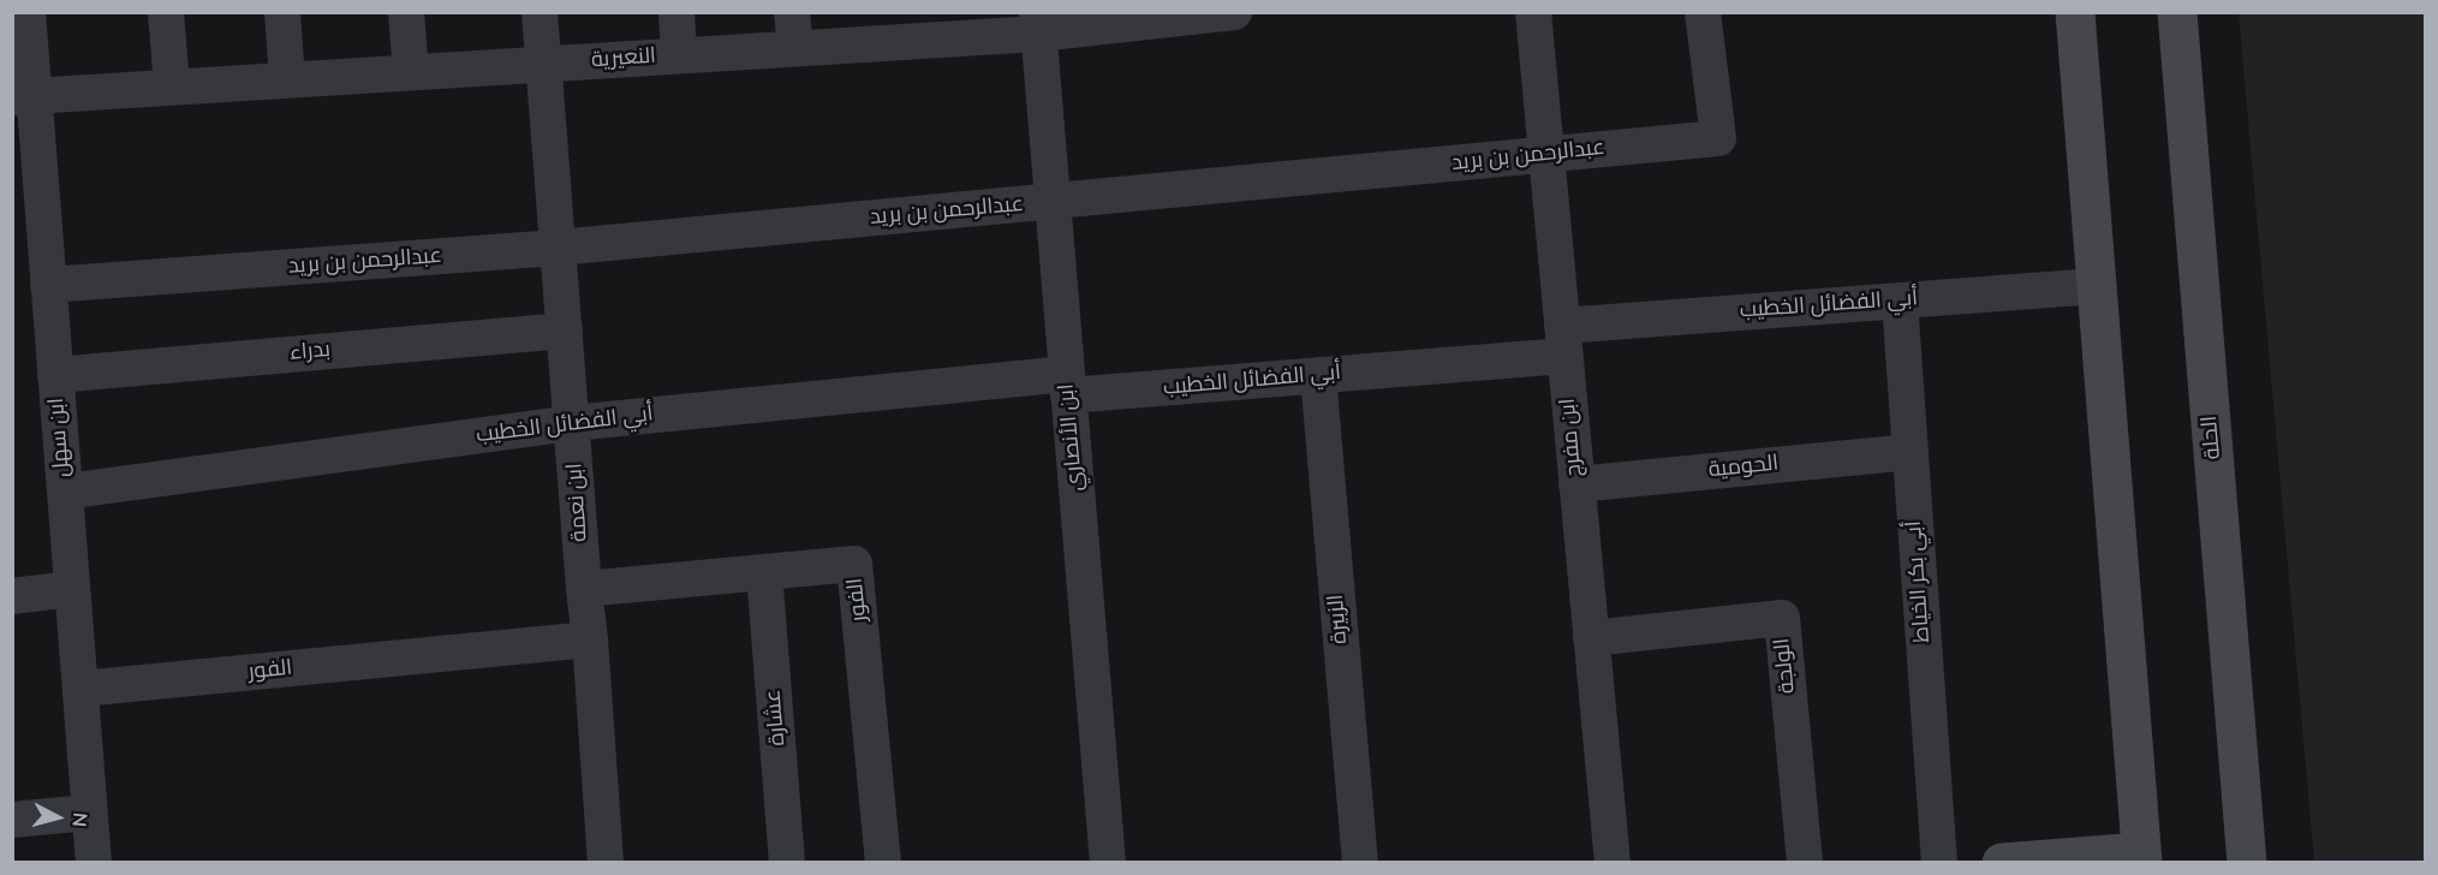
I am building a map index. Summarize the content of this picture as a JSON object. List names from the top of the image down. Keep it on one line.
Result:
{"streets":{"main road":["الحلة"],"street":["النعيرية","عبدالرحمن بن بريد","أبي الفضائل الخطيب","بدراء","ابن سهل","ابن الأنصاري","ابن مفرج","الحومية","ابن نعمة","أبي بكر الخياط","الفور","الزبيرة","الولجة","عشارة"]},"crossings":[["النعيرية","ابن سهل"],["النعيرية","ابن الأنصاري"],["النعيرية","ابن نعمة"],["عبدالرحمن بن بريد","ابن سهل"],["عبدالرحمن بن بريد","ابن الأنصاري"],["عبدالرحمن بن بريد","ابن مفرج"],["عبدالرحمن بن بريد","ابن نعمة"],["أبي الفضائل الخطيب","ابن سهل"],["أبي الفضائل الخطيب","ابن الأنصاري"],["أبي الفضائل الخطيب","ابن مفرج"],["أبي الفضائل الخطيب","ابن نعمة"],["أبي الفضائل الخطيب","أبي بكر الخياط"],["أبي الفضائل الخطيب","الزبيرة"],["بدراء","ابن سهل"],["بدراء","ابن نعمة"],["ابن سهل","الفور"],["ابن مفرج","الحومية"],["ابن مفرج","الولجة"],["الحومية","أبي بكر الخياط"],["ابن نعمة","الفور"],["الفور","عشارة"]],"north":"right"}
